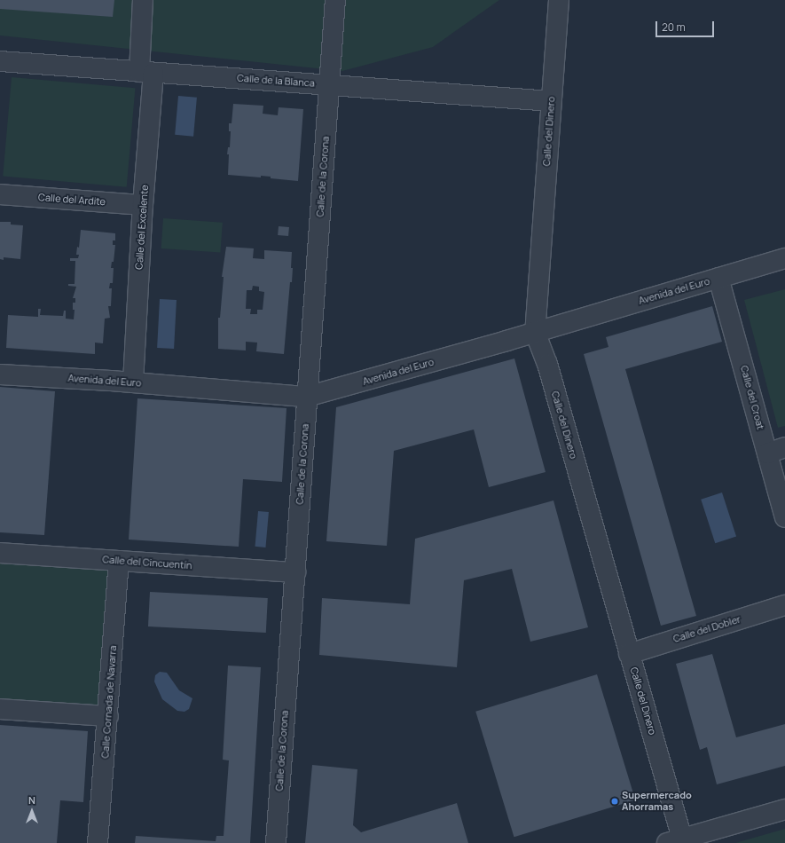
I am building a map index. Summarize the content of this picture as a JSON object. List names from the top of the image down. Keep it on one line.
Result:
{"streets":{"street":["Calle de la Blanca","Calle del Dinero","Calle de la Corona","Calle del Ardite","Calle del Excelente","Avenida del Euro","Calle del Croat","Calle del Cincuentín","Calle del Dobler","Calle Cornada de Navarra"]},"crossings":[["Calle de la Blanca","Calle del Dinero"],["Calle de la Blanca","Calle de la Corona"],["Calle de la Blanca","Calle del Excelente"],["Calle del Dinero","Avenida del Euro"],["Calle del Dinero","Calle del Dobler"],["Calle de la Corona","Avenida del Euro"],["Calle de la Corona","Calle del Cincuentín"],["Calle del Ardite","Calle del Excelente"],["Calle del Excelente","Avenida del Euro"],["Avenida del Euro","Calle del Croat"],["Calle del Cincuentín","Calle Cornada de Navarra"]],"places":["Supermercado Ahorramas"],"scale_bar":"20 m","north":"top"}
